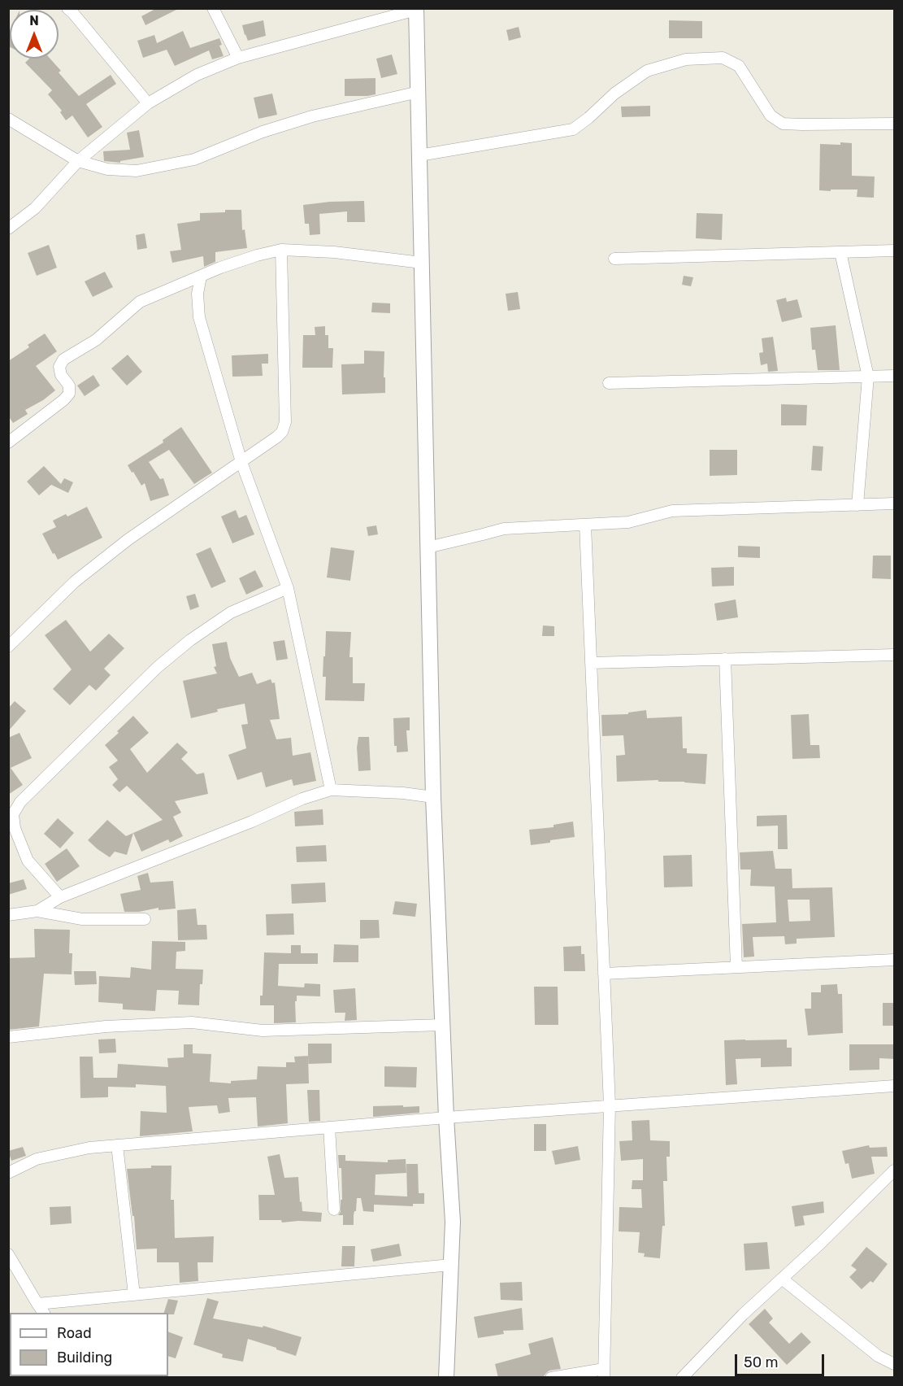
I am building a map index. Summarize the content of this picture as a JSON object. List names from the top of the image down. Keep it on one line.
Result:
{"legend":["Road","Building"],"scale_bar":"50 m","north":"top"}
